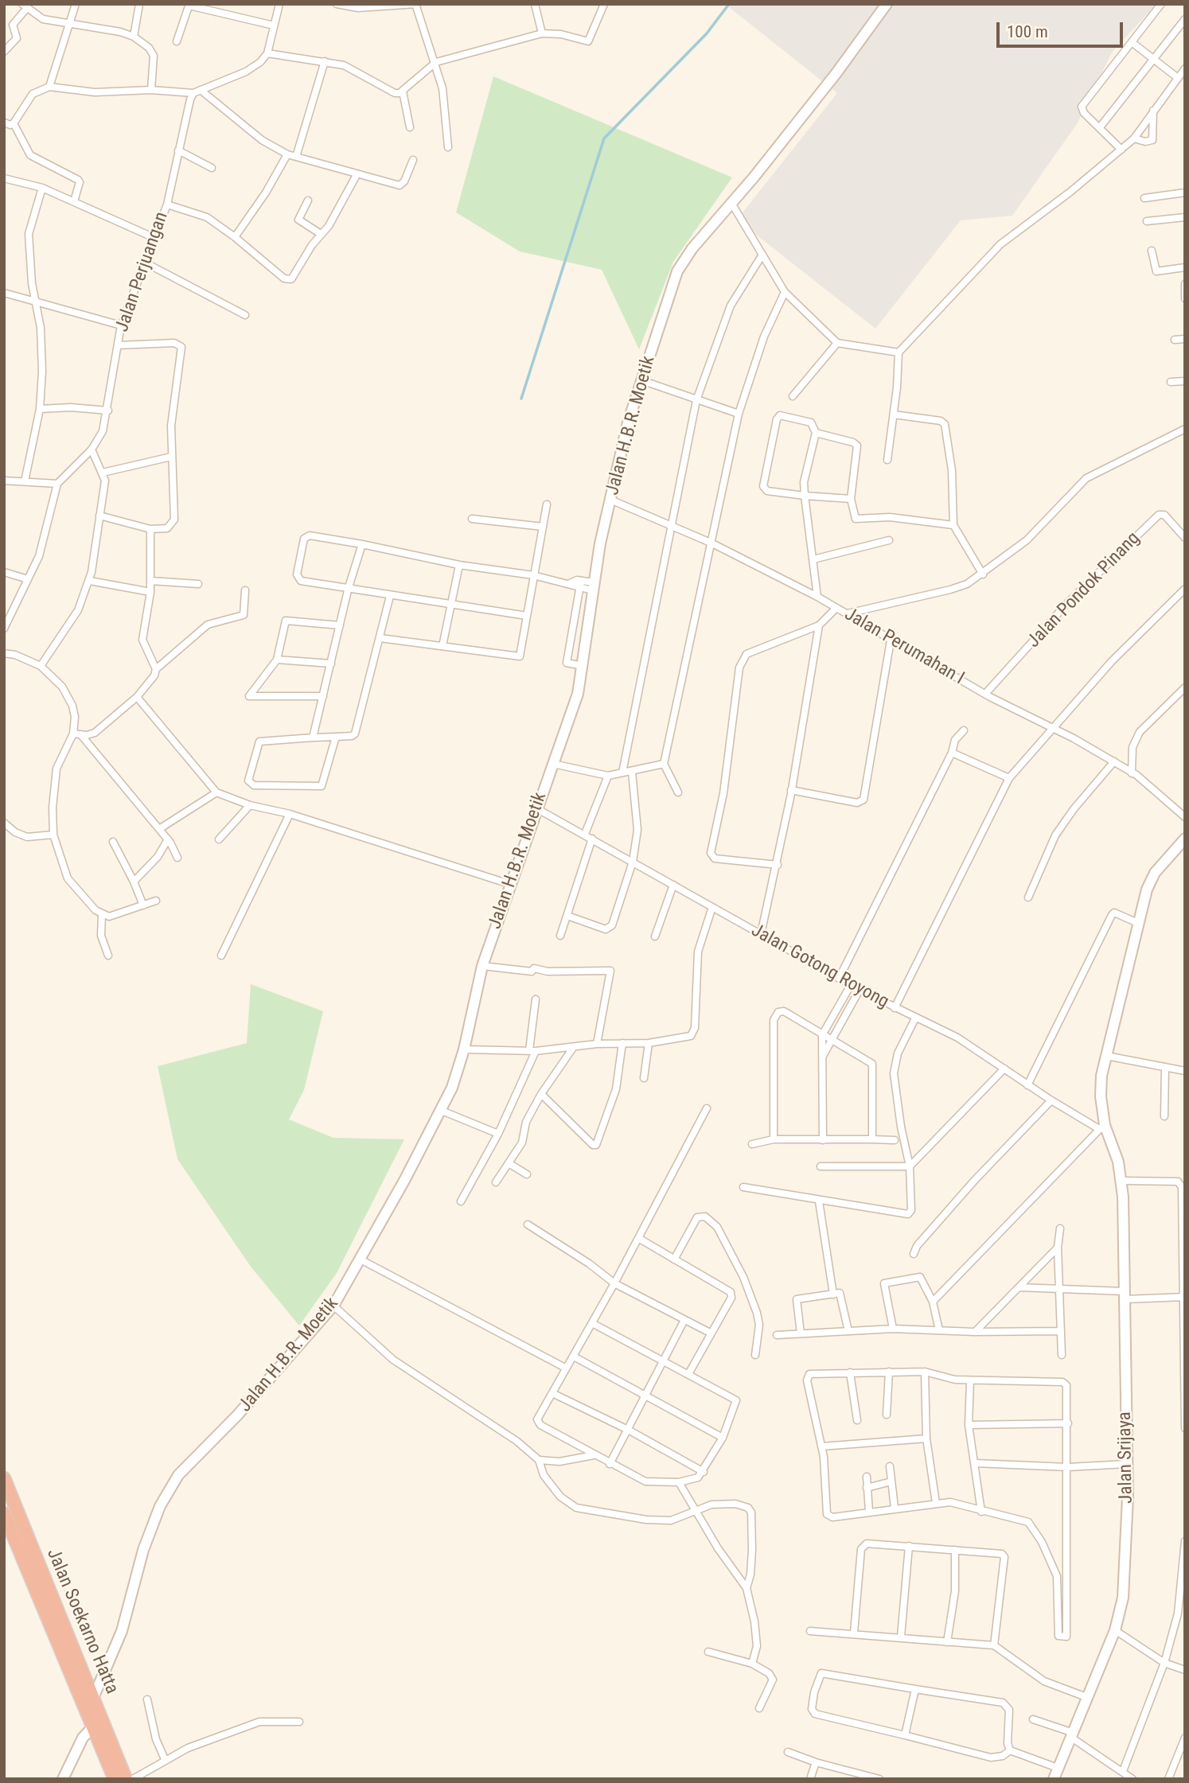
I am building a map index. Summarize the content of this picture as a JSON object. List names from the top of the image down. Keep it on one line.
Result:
{"streets":{"highway":["Jalan Soekarno Hatta"],"street":["Jalan Perjuangan","Jalan H.B.R. Moetik","Jalan Pondok Pinang","Jalan Perumahan I","Jalan Gotong Royong","Jalan Srijaya"]},"crossings":[["Jalan H.B.R. Moetik","Jalan Perumahan I"],["Jalan H.B.R. Moetik","Jalan Gotong Royong"],["Jalan H.B.R. Moetik","Jalan Soekarno Hatta"],["Jalan Pondok Pinang","Jalan Perumahan I"],["Jalan Gotong Royong","Jalan Srijaya"]],"scale_bar":"100 m"}
